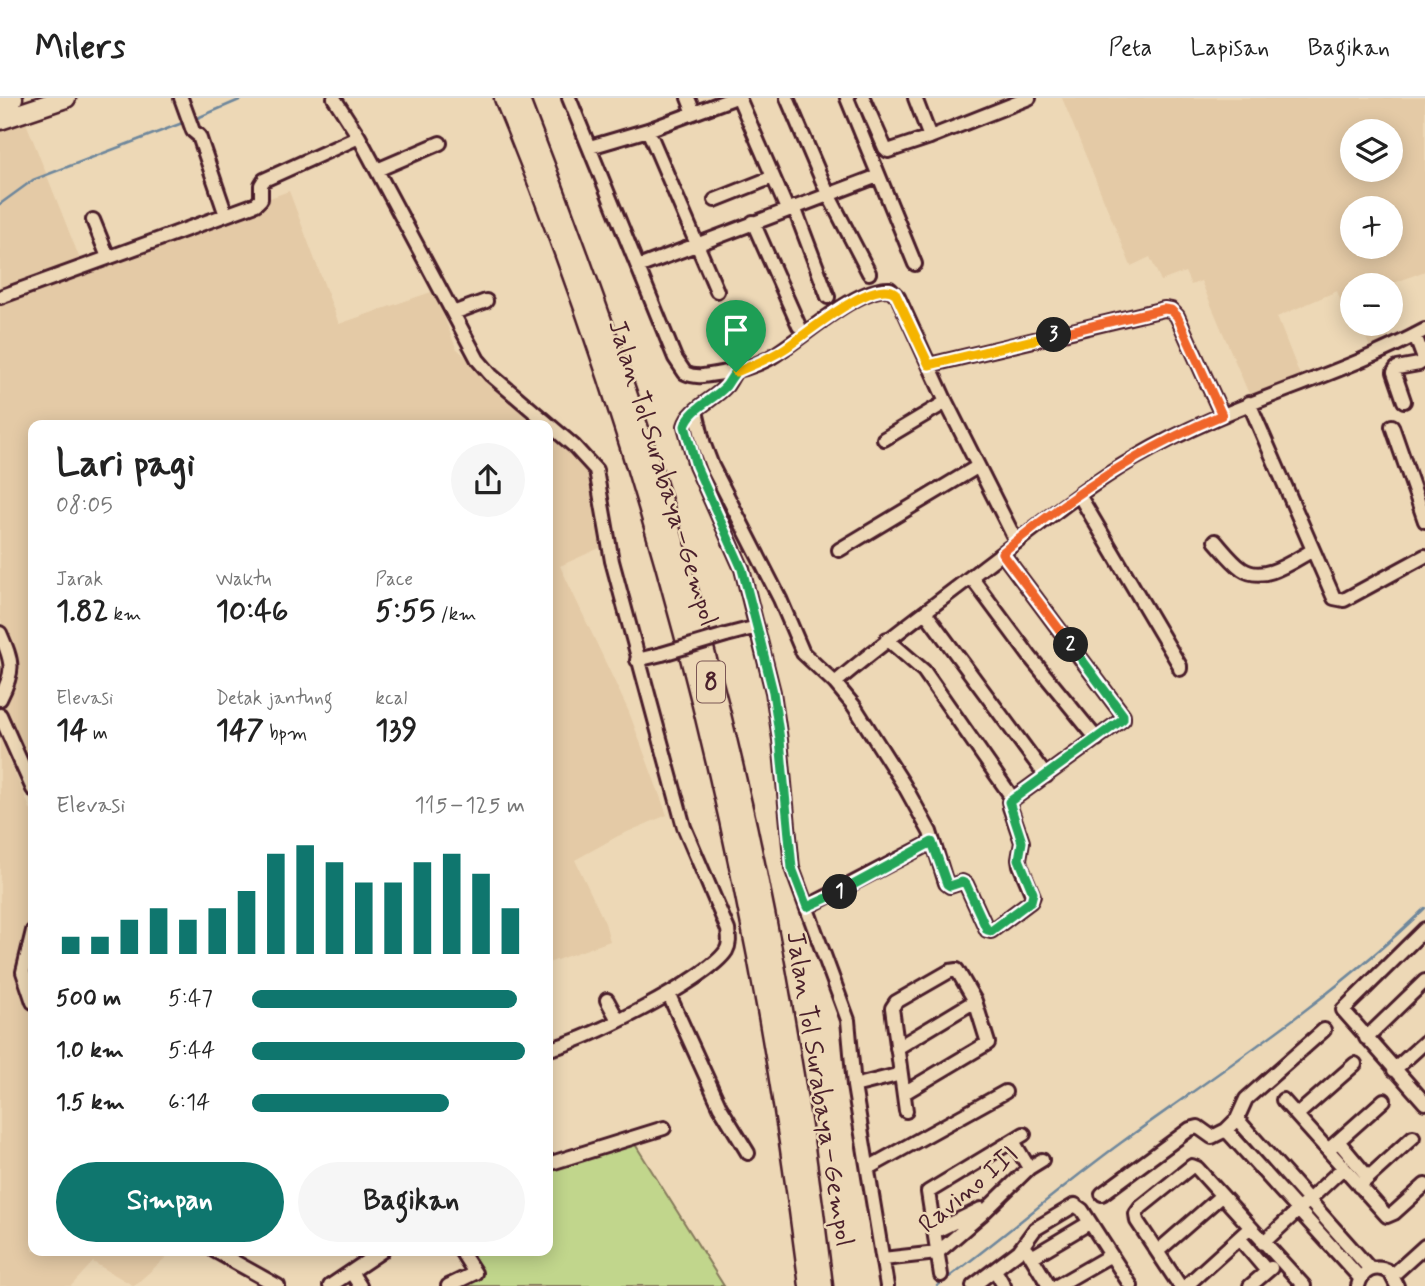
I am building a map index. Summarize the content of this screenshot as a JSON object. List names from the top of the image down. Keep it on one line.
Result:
{"streets":{"highway":["Jalan Tol Surabaya–Gempol","8"],"street":["Ravino III"]},"page":{"header":"Milers","nav":["Peta","Lapisan","Bagikan"],"map_buttons":["+","−"],"pins":["3","2","1"],"heading":["Lari pagi","08:05"],"stats":[["Jarak","1.82 km"],["Waktu","10:46"],["Pace","5:55 /km"],["Elevasi","14 m"],["Detak jantung","147 bpm"],["kcal","139"]],"chart":["Elevasi","115–125 m"],"list":[{"name":"500 m","note":"5:47"},{"name":"1.0 km","note":"5:44"},{"name":"1.5 km","note":"6:14"}],"buttons":["Simpan","Bagikan"]}}
